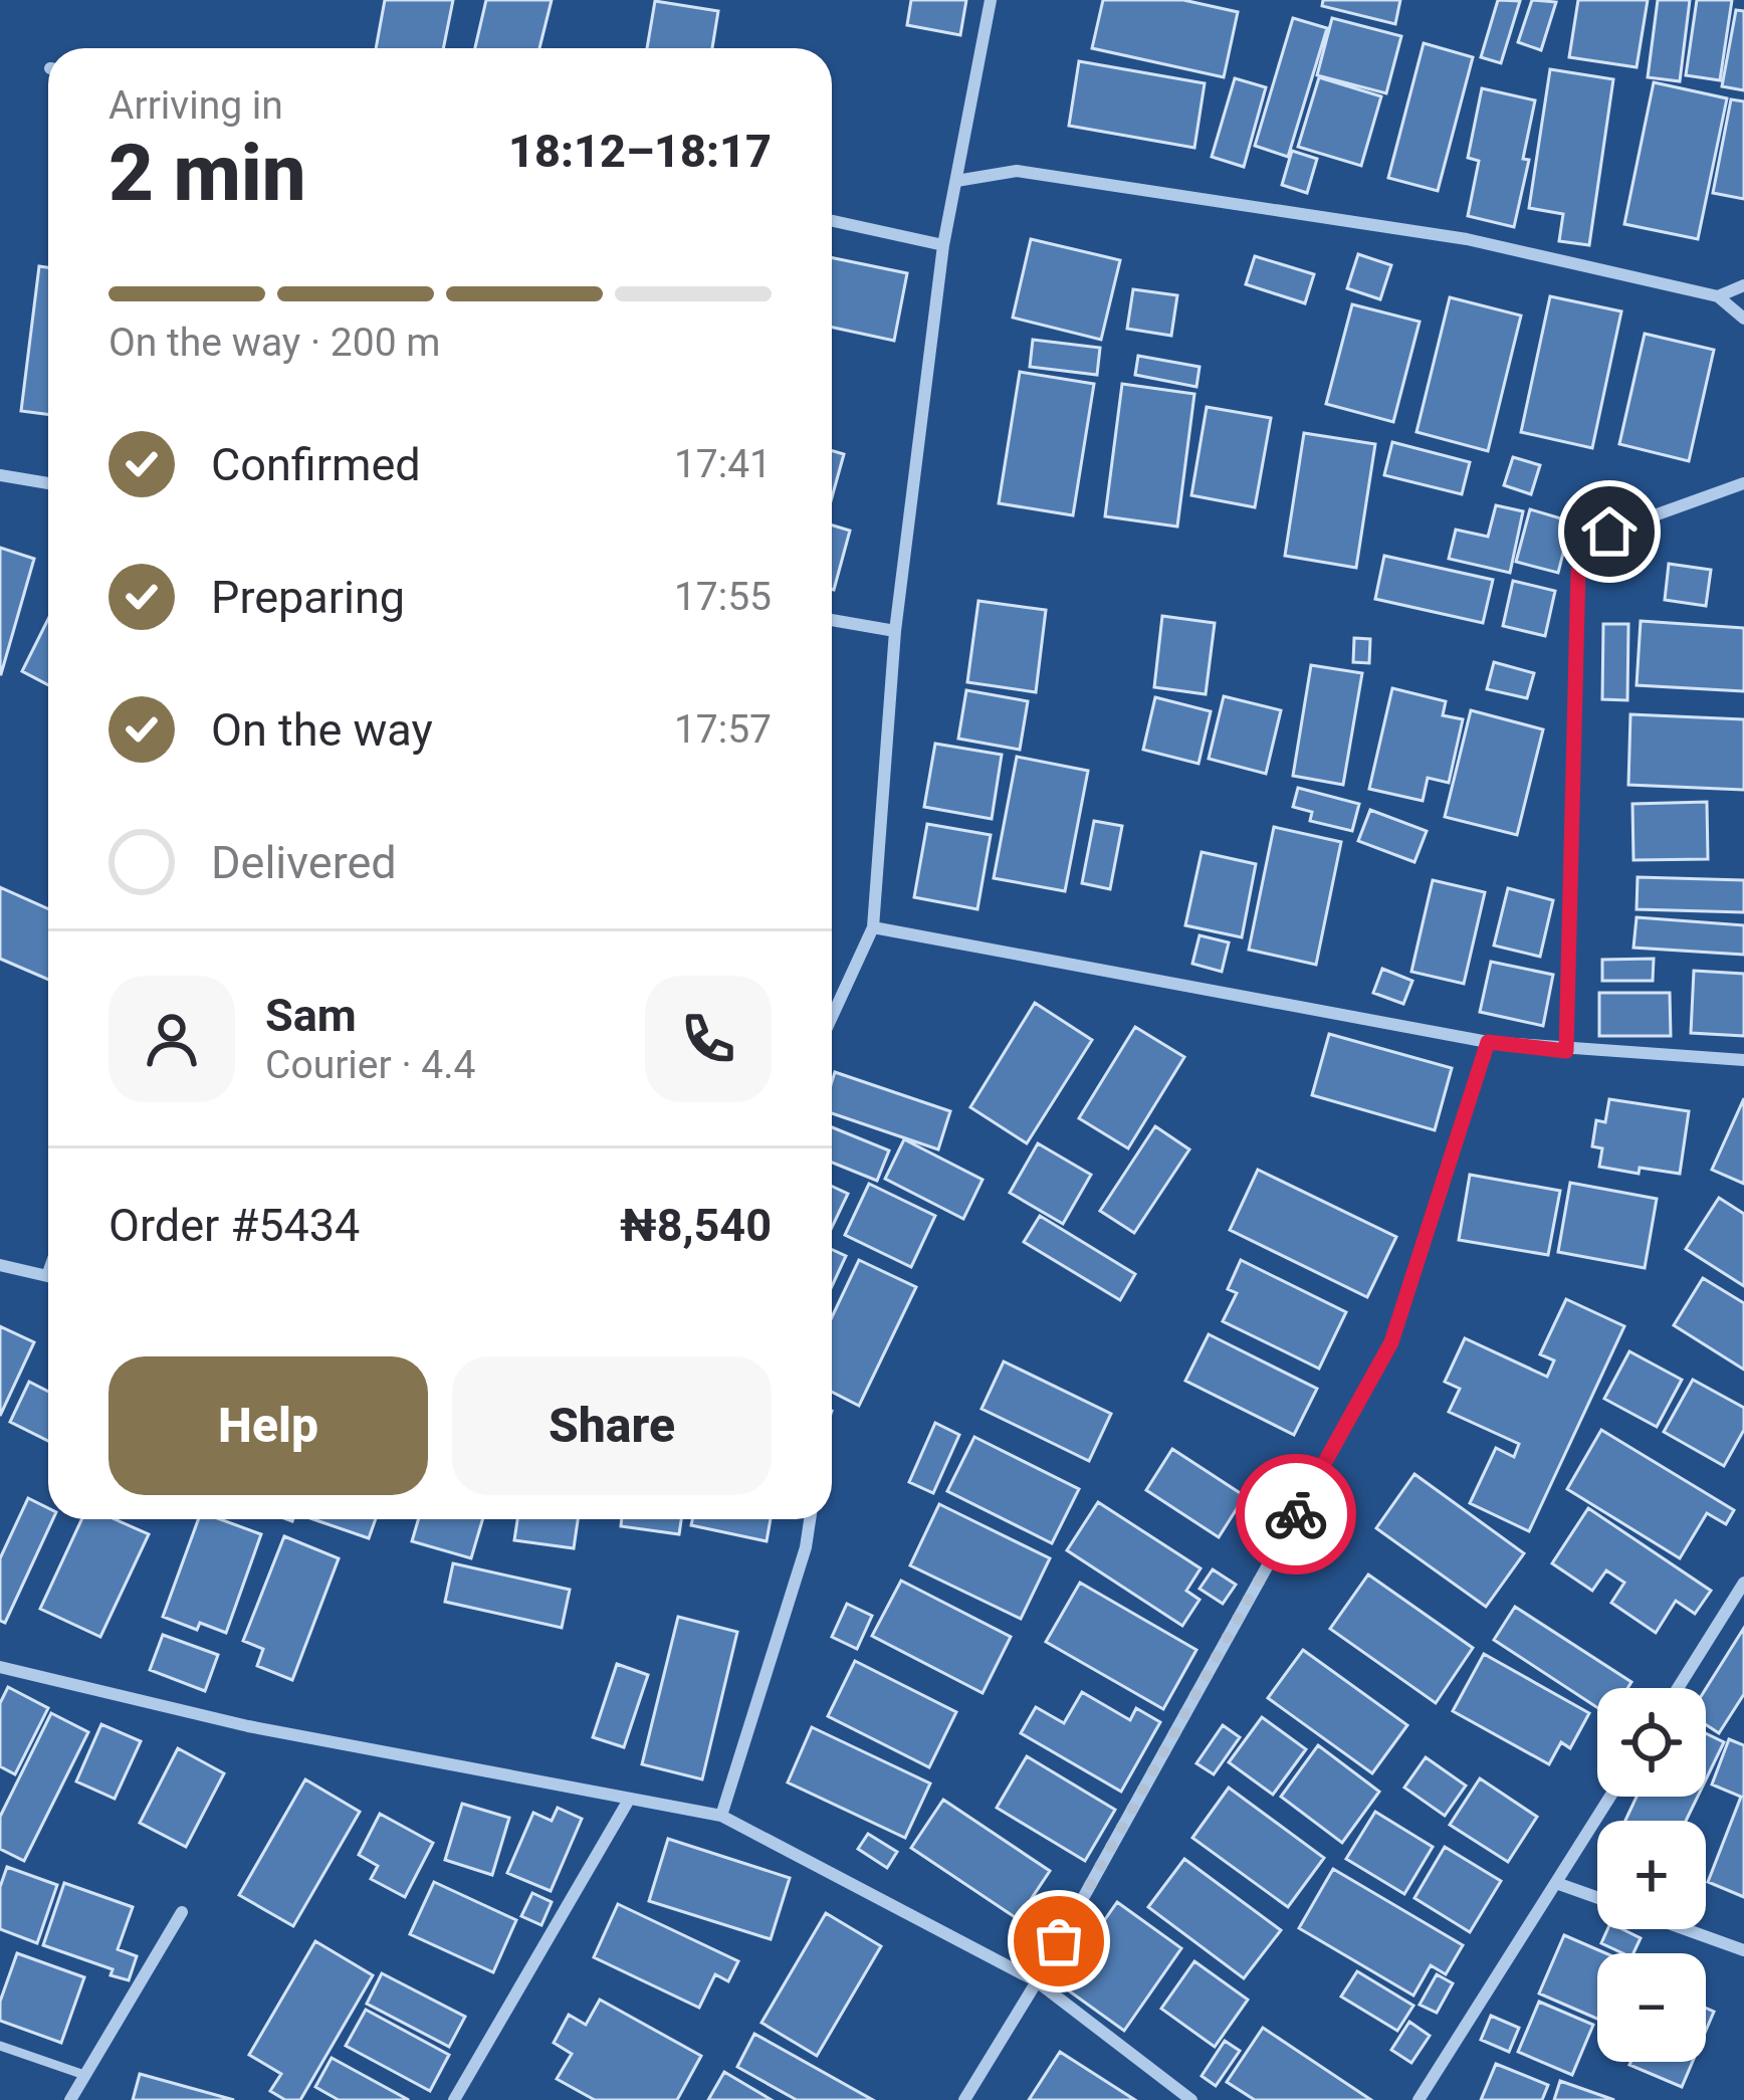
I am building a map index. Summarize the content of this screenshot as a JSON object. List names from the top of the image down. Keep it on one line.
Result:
{"page":{"heading":["2 min","Arriving in","18:12–18:17"],"panel":["Sam","Courier · 4.4","Order #5434","₦8,540"],"bar":"On the way · 200 m","list":[["Confirmed","17:41"],["Preparing","17:55"],["On the way","17:57"],"Delivered"],"buttons":["Help","Share"],"map_buttons":["+","−"]}}
